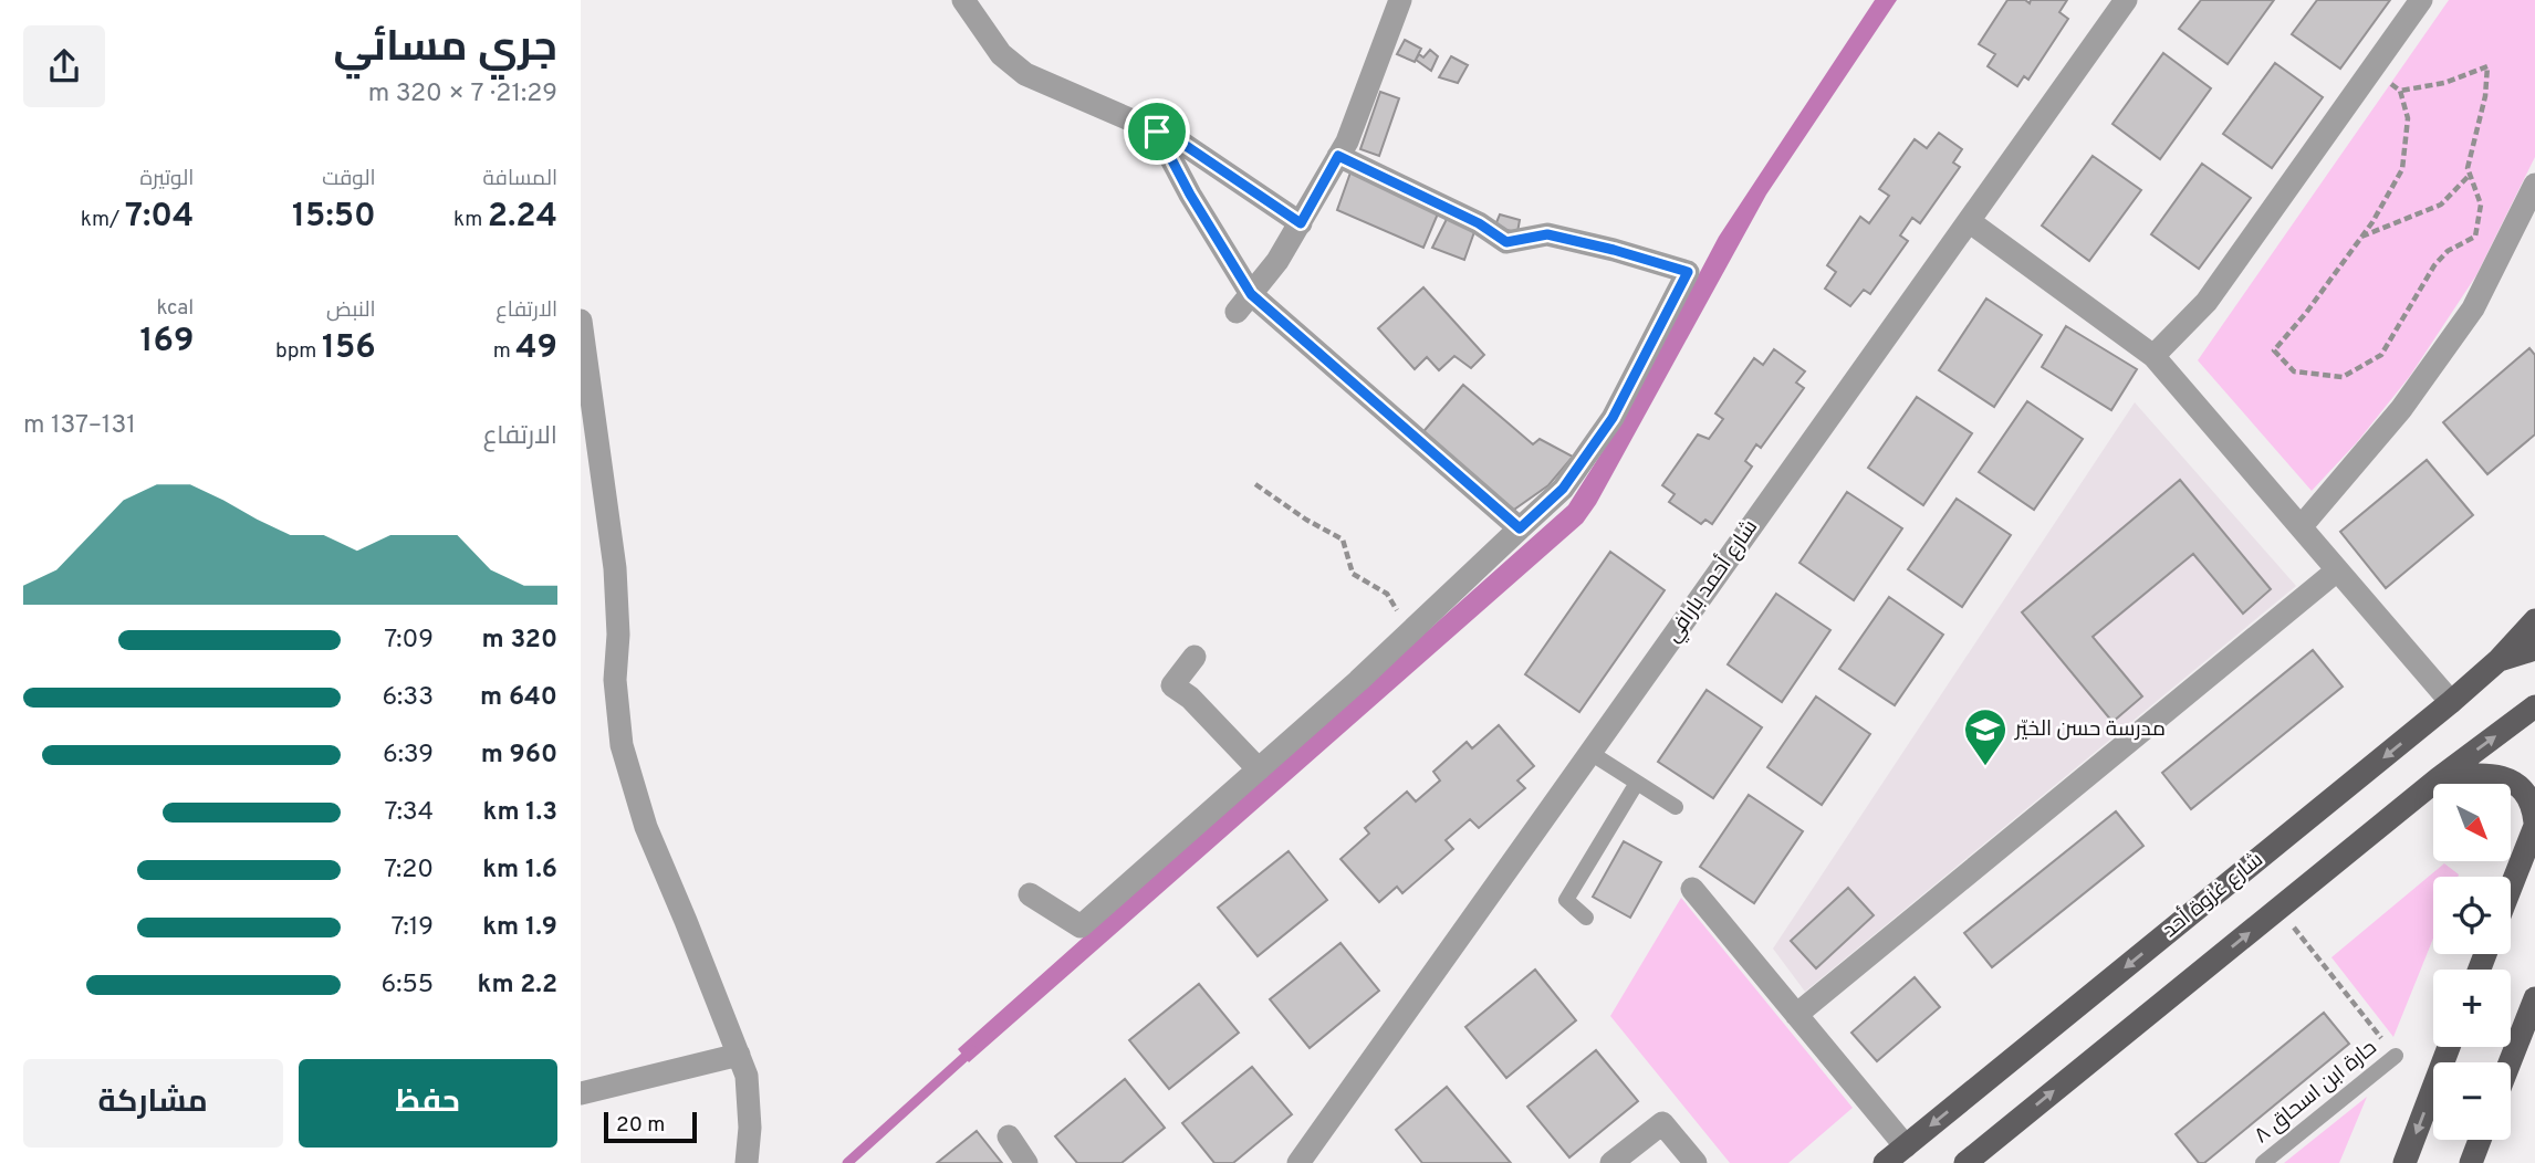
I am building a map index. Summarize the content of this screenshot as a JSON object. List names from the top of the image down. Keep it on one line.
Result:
{"streets":{"main road":["شارع غزوة أحد"],"street":["شارع أحمد بارافي"],"lane":["حارة ابن اسحاق ٨"]},"places":{"school or university":["مدرسة حسن الخيّر"]},"scale_bar":"20 m","north":"bottom right","page":{"heading":["جري مسائي","21:29 · 7 × 320 m"],"stats":[["المسافة","2.24 km"],["الوقت","15:50"],["الوتيرة","7:04 /km"],["الارتفاع","49 m"],["النبض","156 bpm"],["kcal","169"]],"chart":["الارتفاع","131–137 m"],"list":[{"name":"320 m","note":"7:09"},{"name":"640 m","note":"6:33"},{"name":"960 m","note":"6:39"},{"name":"1.3 km","note":"7:34"},{"name":"1.6 km","note":"7:20"},{"name":"1.9 km","note":"7:19"},{"name":"2.2 km","note":"6:55"}],"map_buttons":["+","−"],"buttons":["حفظ","مشاركة"],"scale":"20 m"}}
